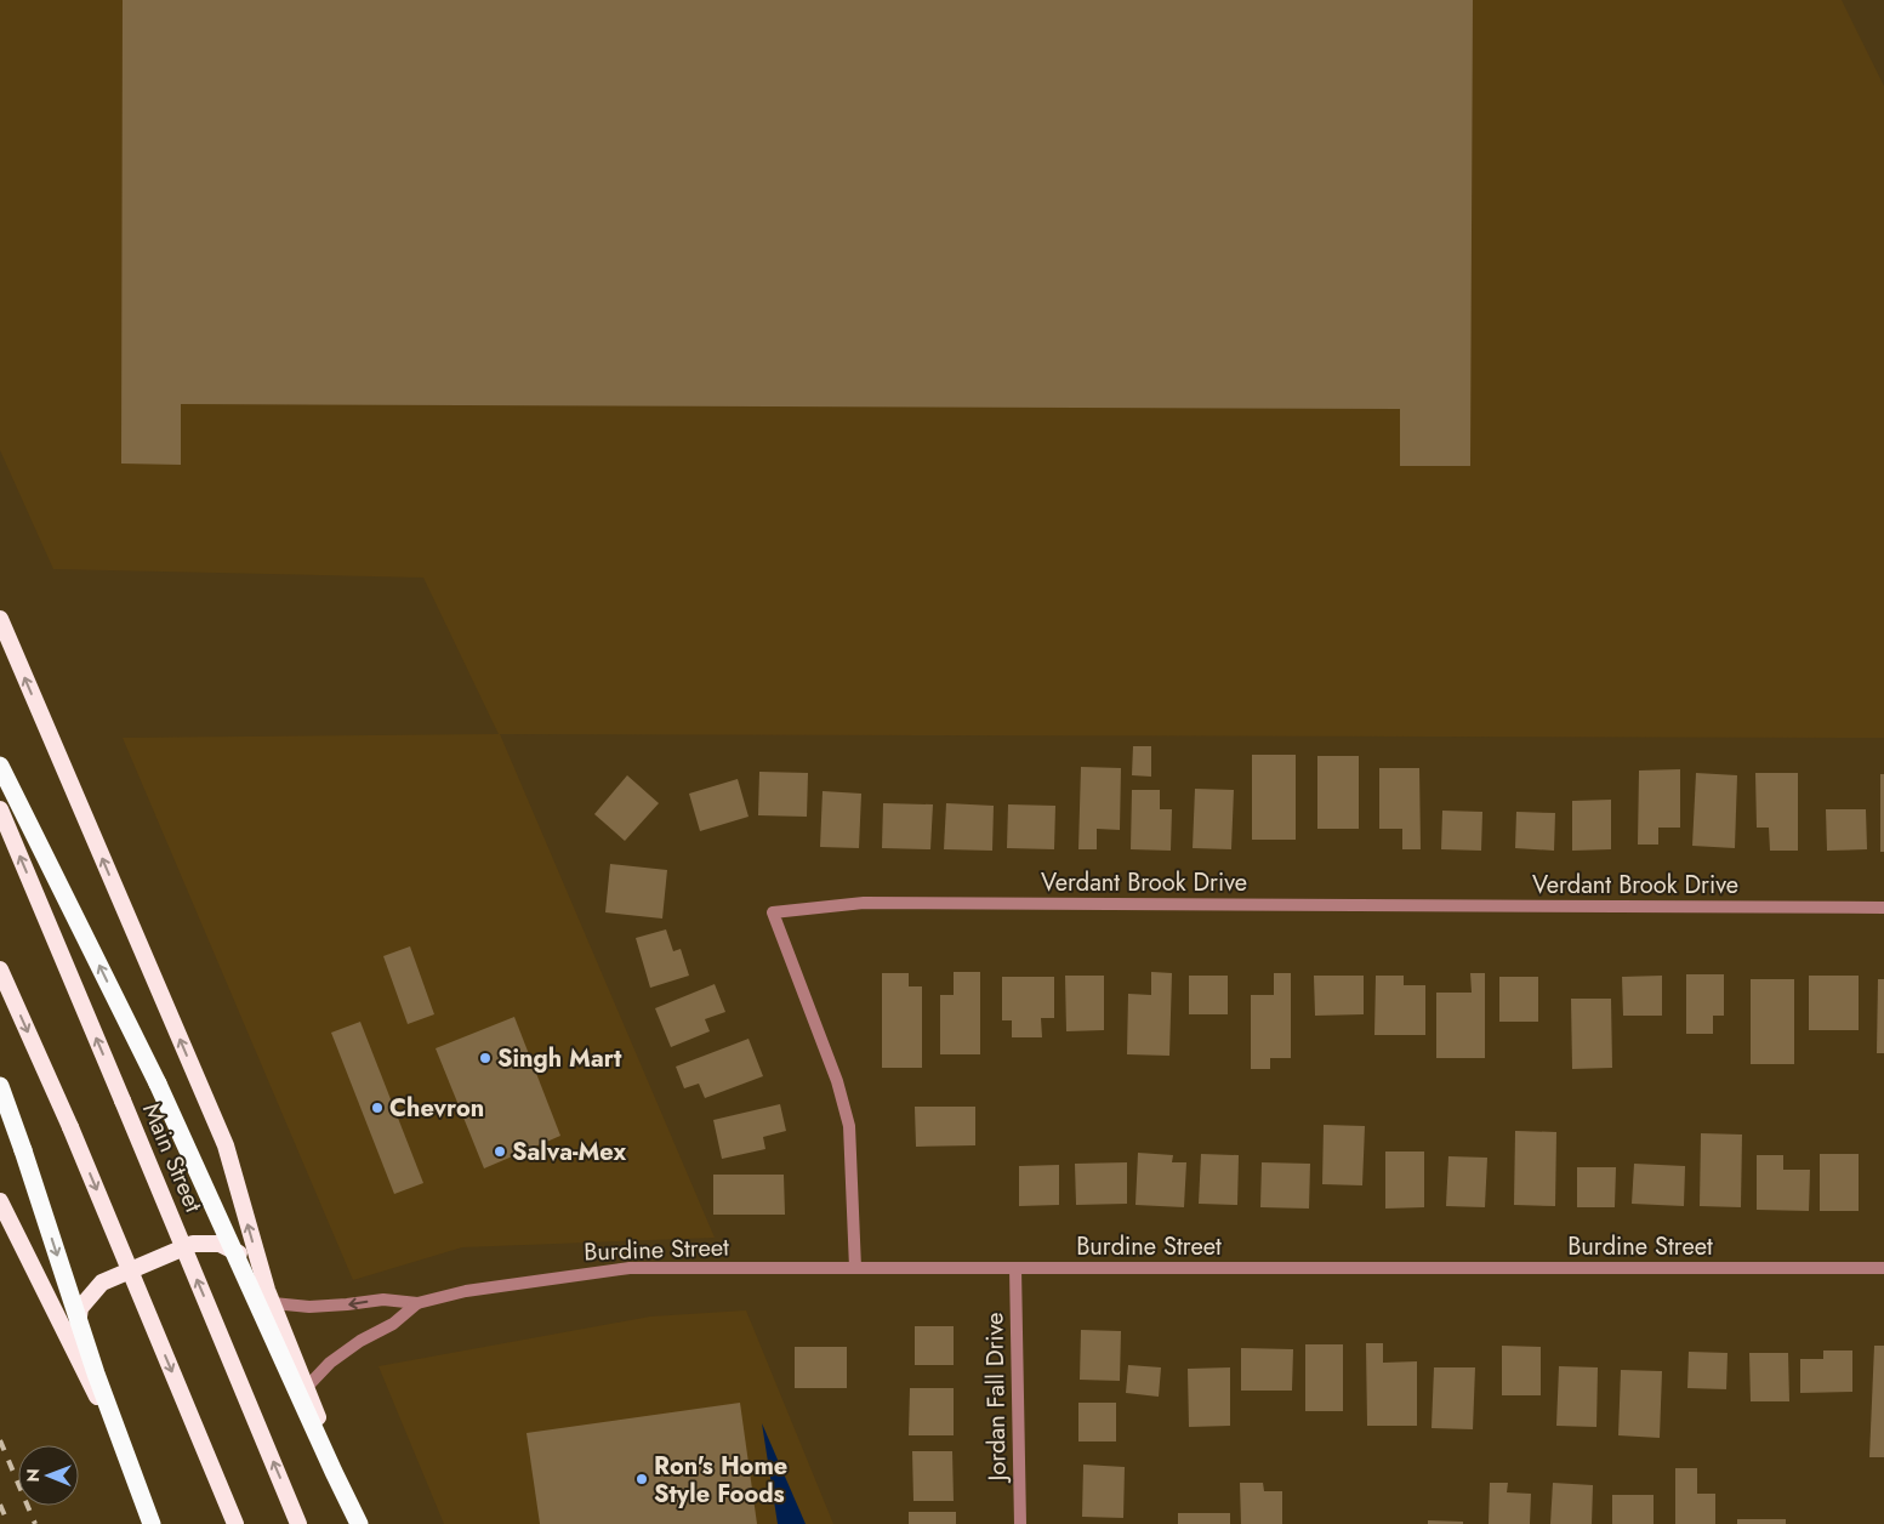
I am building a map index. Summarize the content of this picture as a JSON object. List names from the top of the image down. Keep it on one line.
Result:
{"streets":{"highway":["Main Street"],"street":["Verdant Brook Drive","Burdine Street","Jordan Fall Drive"]},"crossings":[["Verdant Brook Drive","Burdine Street"],["Burdine Street","Jordan Fall Drive"]],"places":["Singh Mart","Chevron","Salva-Mex","Ron's Home Style Foods"],"north":"left"}
